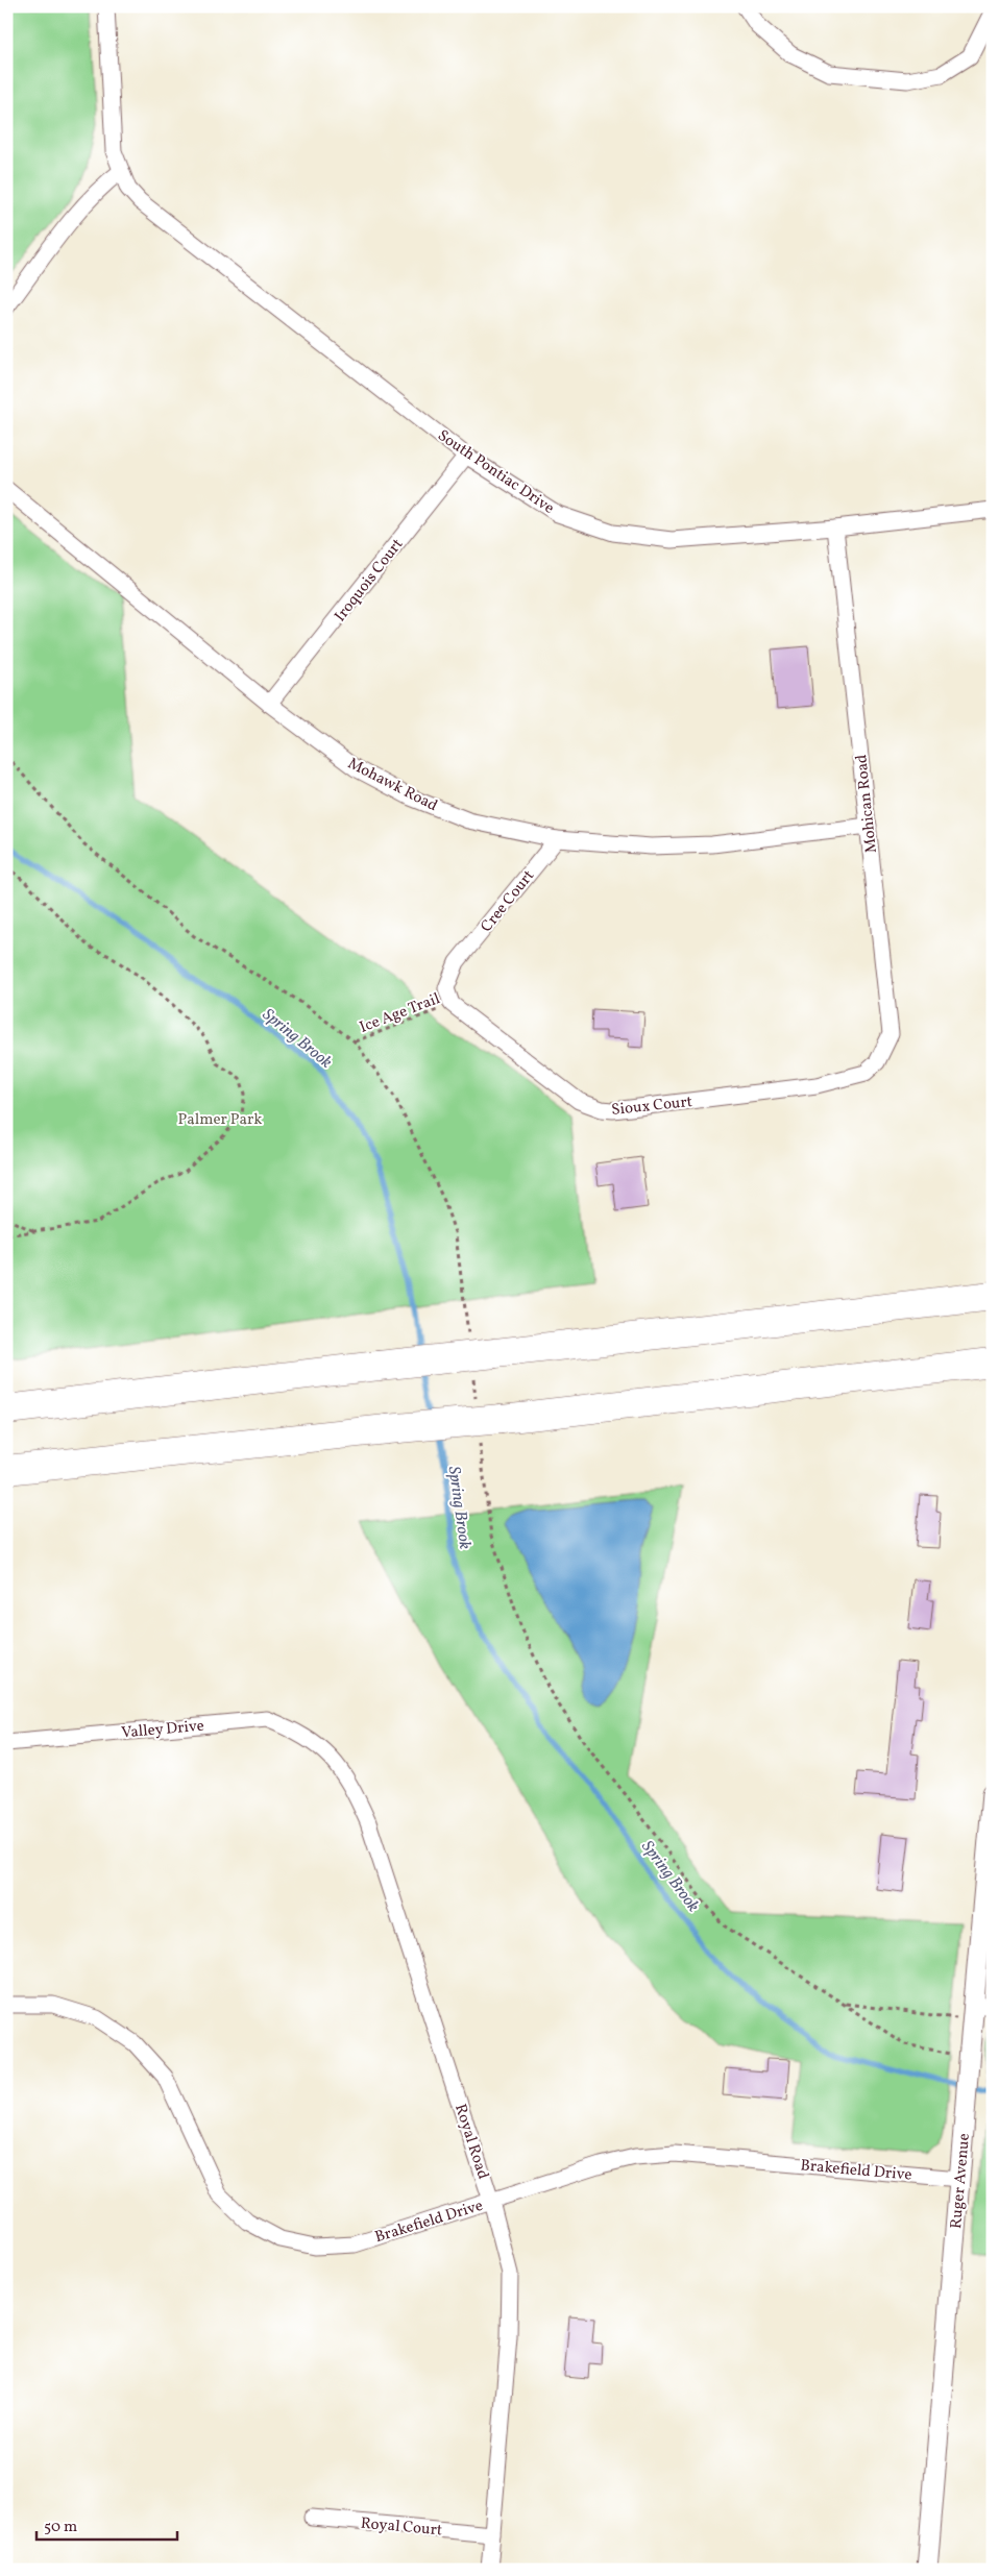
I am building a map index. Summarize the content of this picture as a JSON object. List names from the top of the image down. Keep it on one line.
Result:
{"streets":{"street":["South Pontiac Drive","Iroquois Court","Mohawk Road","Mohican Road","Cree Court","Sioux Court","Valley Drive","Royal Road","Brakefield Drive","Ruger Avenue","Royal Court"],"path":["Ice Age Trail"]},"crossings":[["South Pontiac Drive","Iroquois Court"],["South Pontiac Drive","Mohican Road"],["Iroquois Court","Mohawk Road"],["Mohawk Road","Mohican Road"],["Mohawk Road","Cree Court"],["Mohican Road","Sioux Court"],["Cree Court","Ice Age Trail"],["Cree Court","Sioux Court"],["Ice Age Trail","Sioux Court"],["Valley Drive","Royal Road"],["Royal Road","Brakefield Drive"],["Royal Road","Royal Court"],["Brakefield Drive","Ruger Avenue"]],"water":["Spring Brook"],"parks":["Palmer Park"],"scale_bar":"50 m"}
